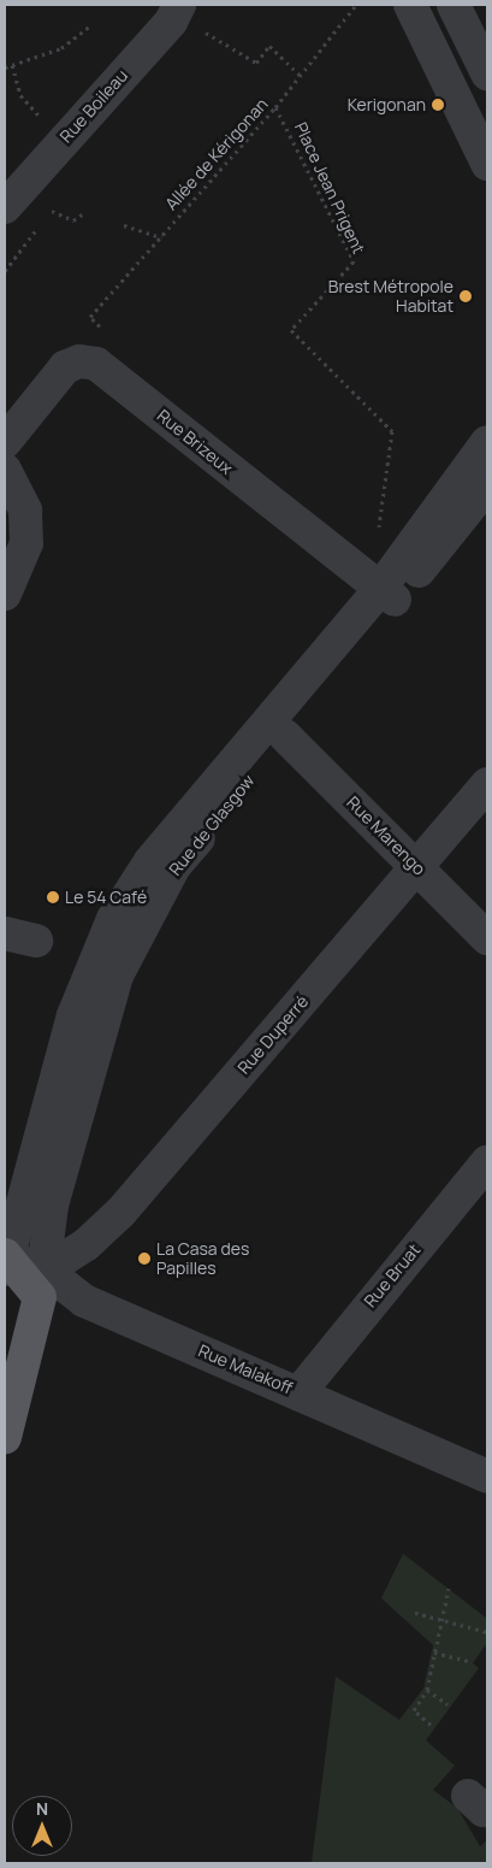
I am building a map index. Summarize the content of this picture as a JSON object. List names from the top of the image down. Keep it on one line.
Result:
{"streets":{"main road":["Rue de Glasgow"],"street":["Rue Boileau","Rue Brizeux","Rue Marengo","Rue Duperré","Rue Bruat","Rue Malakoff"],"path":["Allée de Kérigonan","Place Jean Prigent"]},"crossings":[["Allée de Kérigonan","Place Jean Prigent"],["Rue Brizeux","Rue de Glasgow"],["Rue de Glasgow","Rue Marengo"],["Rue de Glasgow","Rue Duperré"],["Rue de Glasgow","Rue Malakoff"],["Rue Marengo","Rue Duperré"],["Rue Duperré","Rue Malakoff"],["Rue Bruat","Rue Malakoff"]],"places":["Kerigonan","Brest Métropole Habitat","Le 54 Café","La Casa des Papilles"],"north":"top"}
